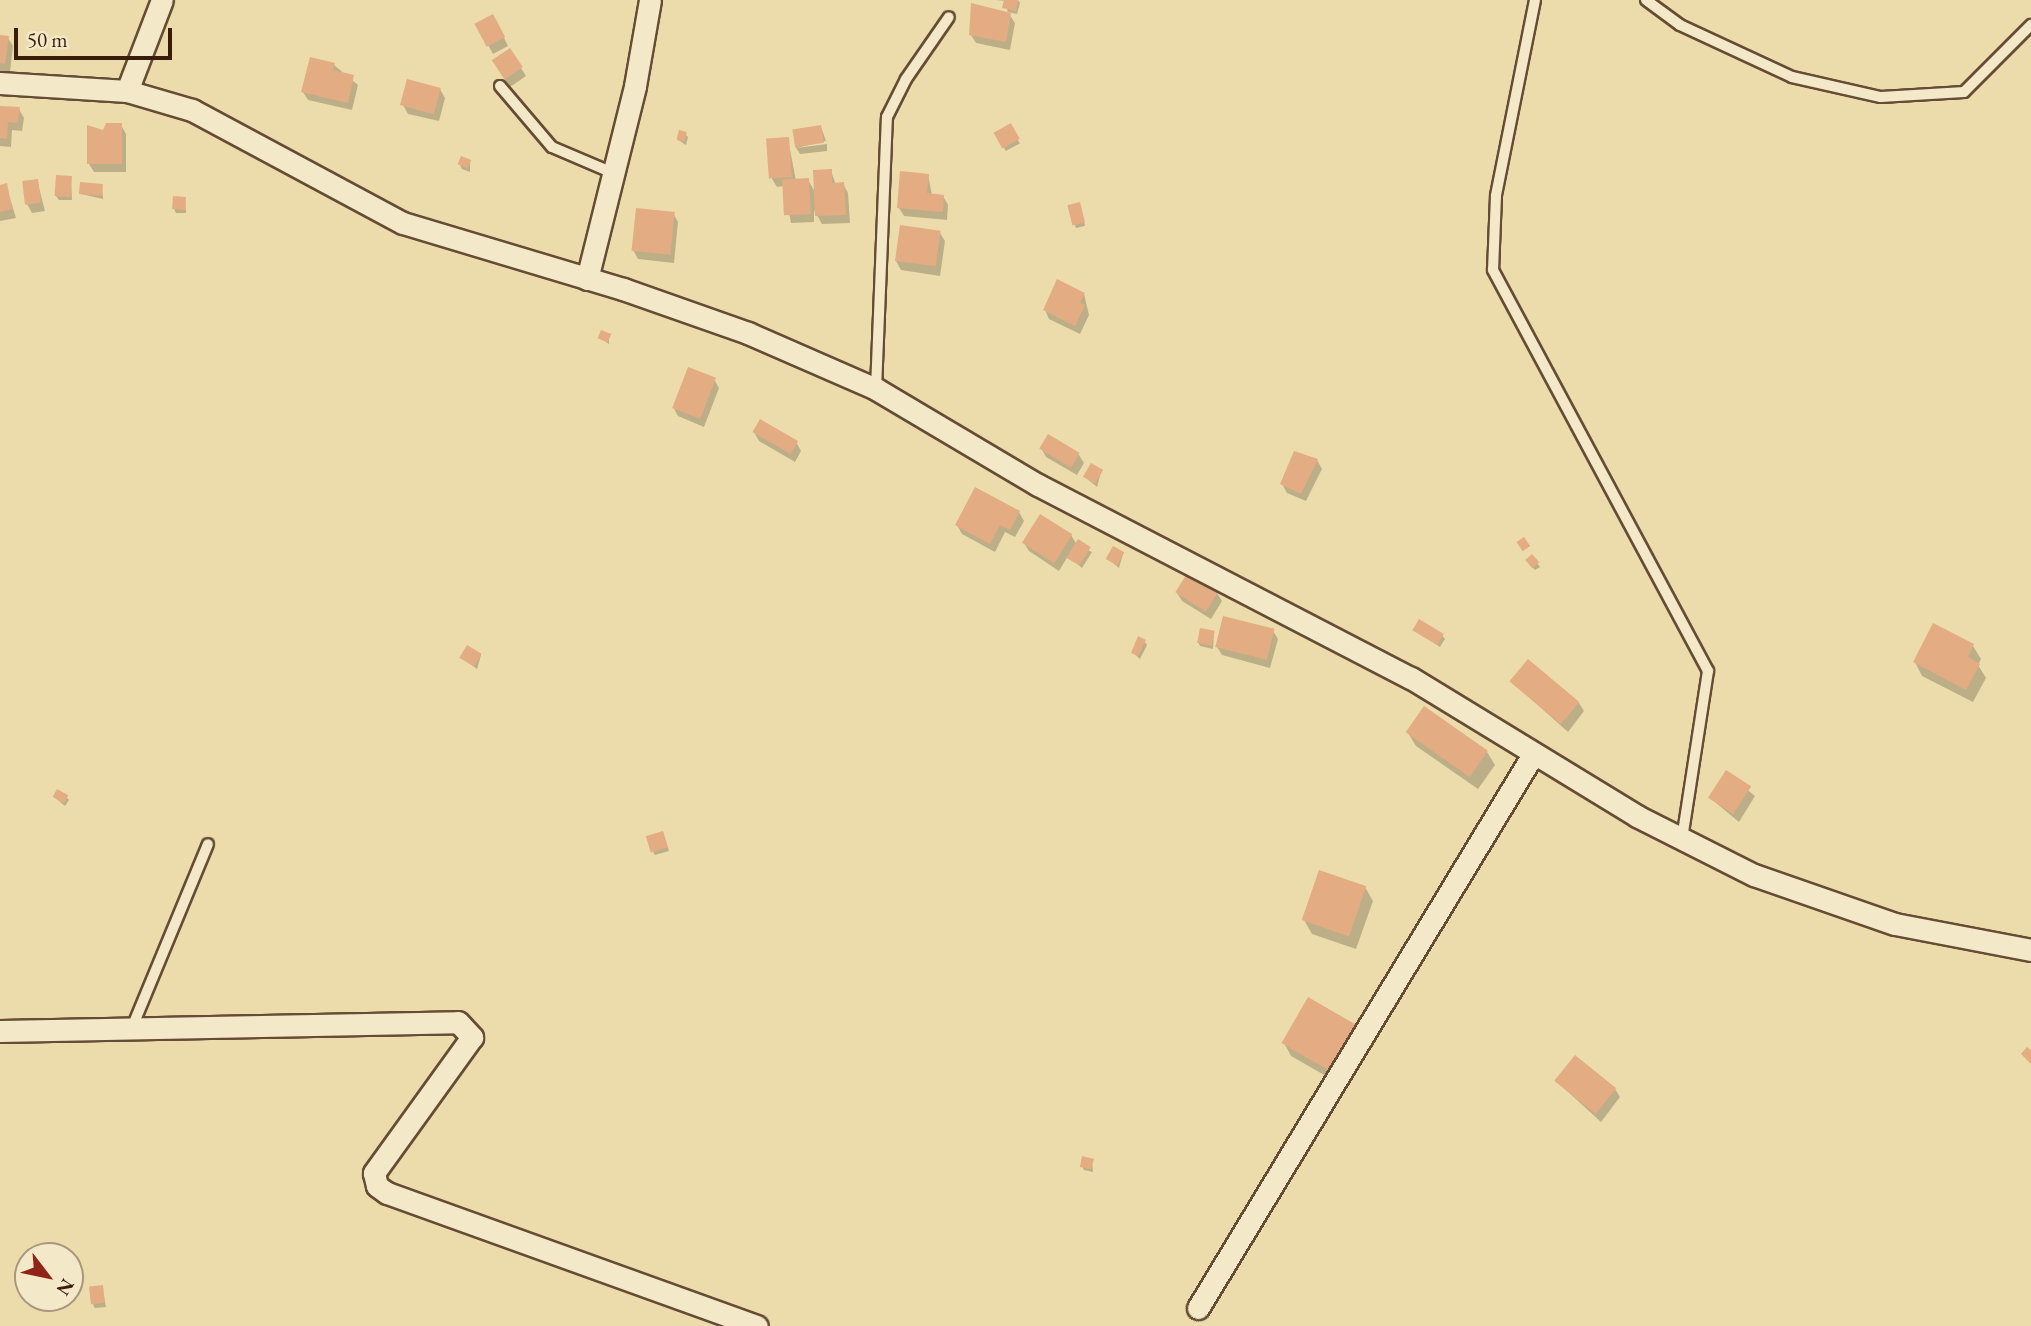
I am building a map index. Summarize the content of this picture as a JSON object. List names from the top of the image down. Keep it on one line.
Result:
{"scale_bar":"50 m","north":"bottom right"}
